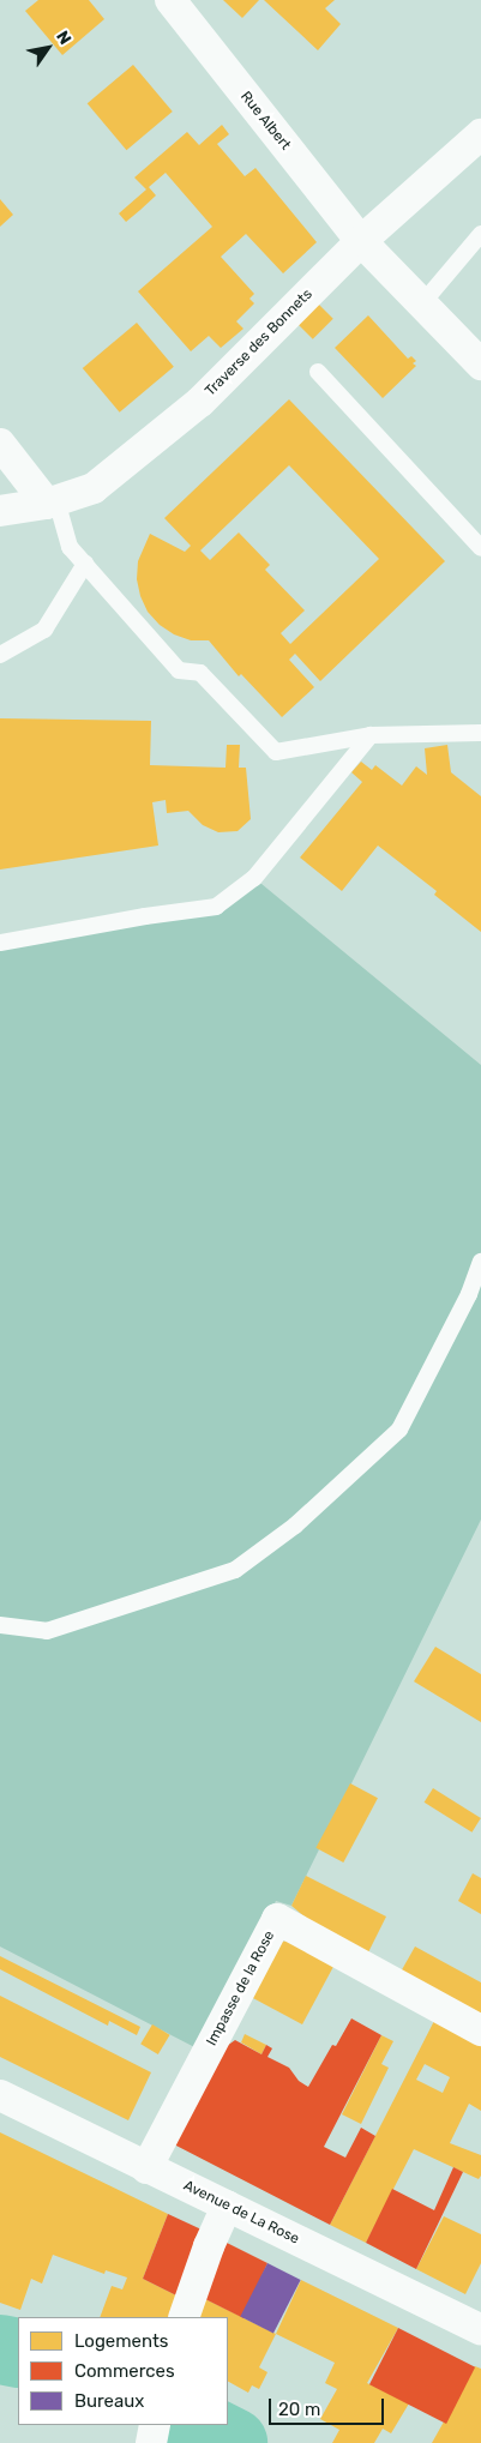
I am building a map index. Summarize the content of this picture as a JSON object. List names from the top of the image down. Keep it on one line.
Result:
{"streets":{"street":["Rue Albert","Traverse des Bonnets","Impasse de la Rose","Avenue de La Rose"]},"crossings":[["Rue Albert","Traverse des Bonnets"],["Impasse de la Rose","Avenue de La Rose"]],"legend":["Logements","Commerces","Bureaux"],"scale_bar":"20 m","north":"top right"}
